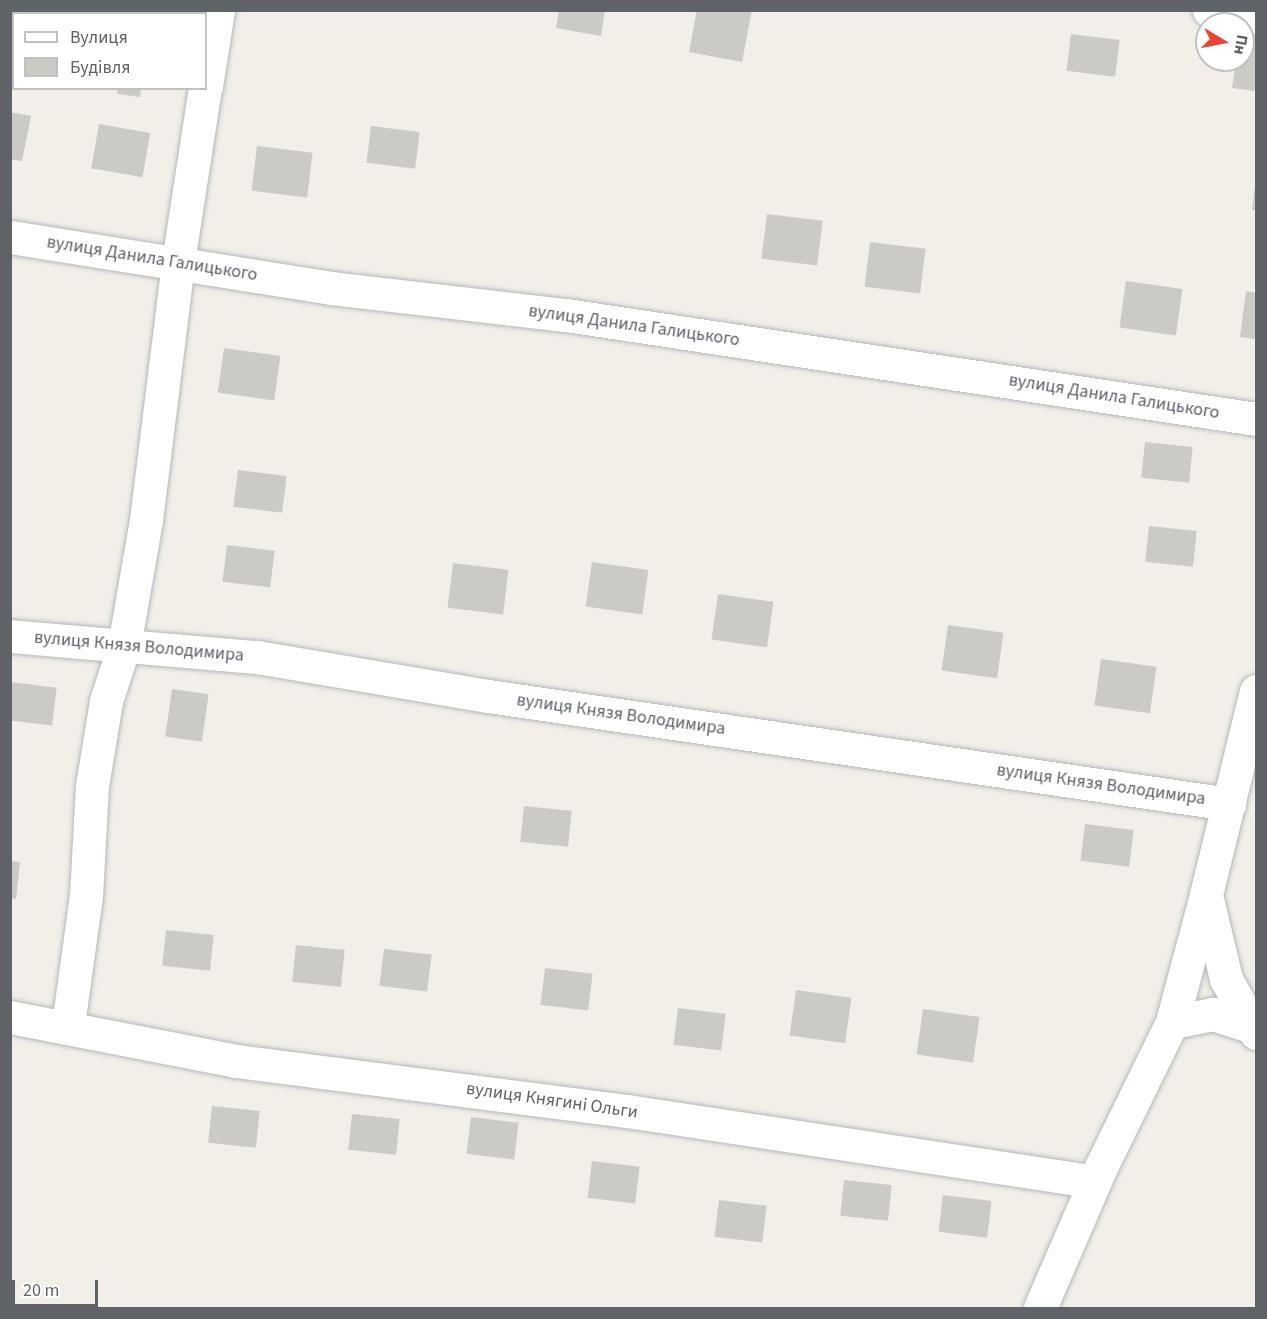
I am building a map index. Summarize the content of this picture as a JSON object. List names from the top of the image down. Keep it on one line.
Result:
{"streets":{"street":["вулиця Данила Галицького","вулиця Князя Володимира","вулиця Княгині Ольги"]},"legend":["Вулиця","Будівля"],"scale_bar":"20 m","north":"right"}
